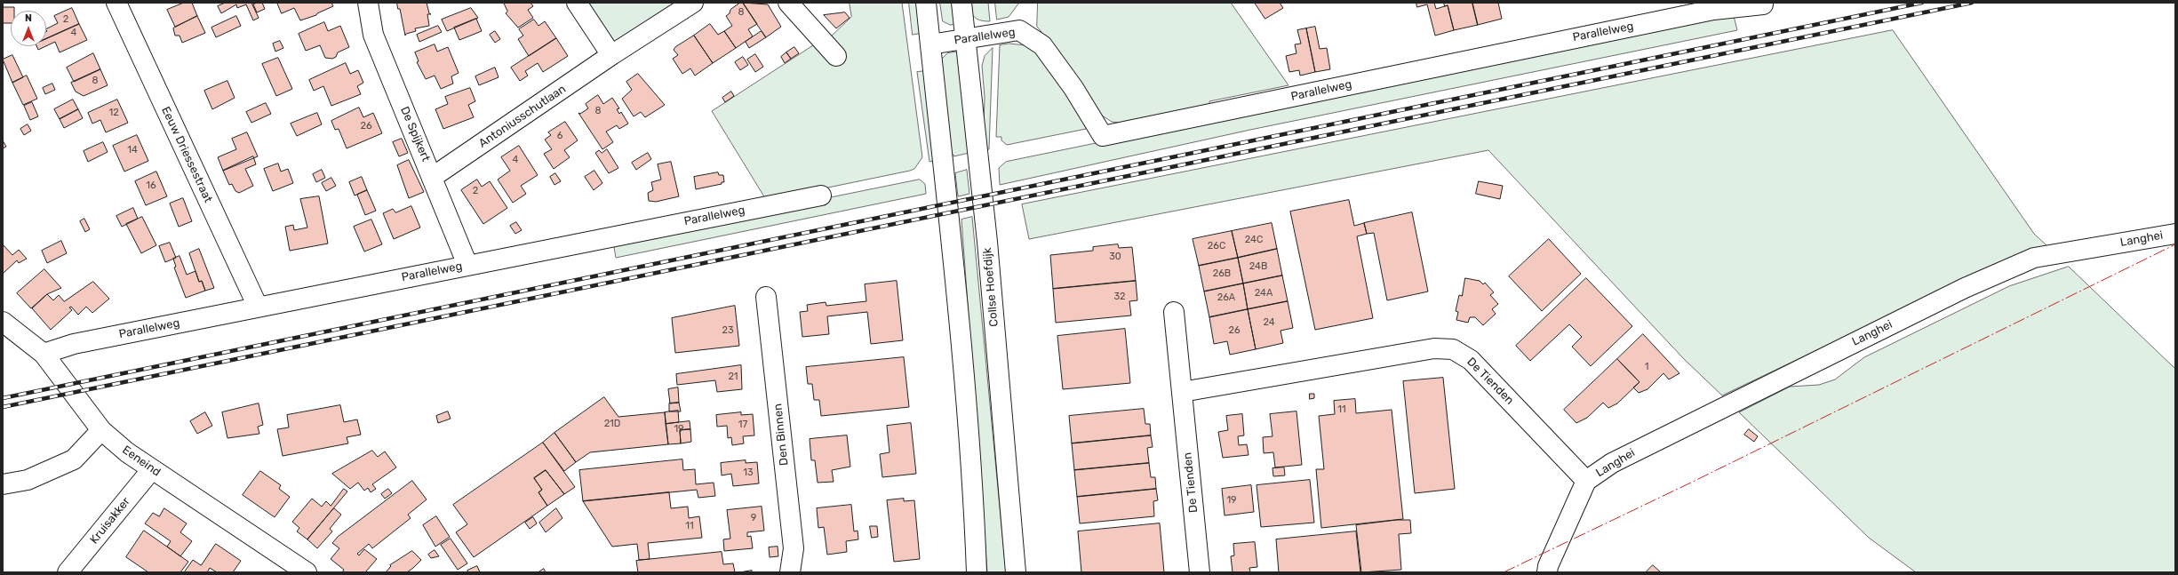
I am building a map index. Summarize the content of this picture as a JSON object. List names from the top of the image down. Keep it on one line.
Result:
{"streets":{"street":["Parallelweg","Antoniusschutlaan","De Spijkert","Eeuw Driessestraat","Langhei","Collse Hoefdijk","De Tienden","Den Binnen","Eeneind","Kruisakker"]},"crossings":[["Parallelweg","De Spijkert"],["Parallelweg","Eeuw Driessestraat"],["Parallelweg","Collse Hoefdijk"],["Parallelweg","Eeneind"],["Antoniusschutlaan","De Spijkert"],["Langhei","De Tienden"],["Eeneind","Kruisakker"]],"house_numbers":["8","2","4","8","8","12","26","6","14","4","16","2","24C","26C","30","24B","26B","24A","32","26A","24","23","26","1","21","11","21D","17","19","13","19","9","11"],"north":"top"}
